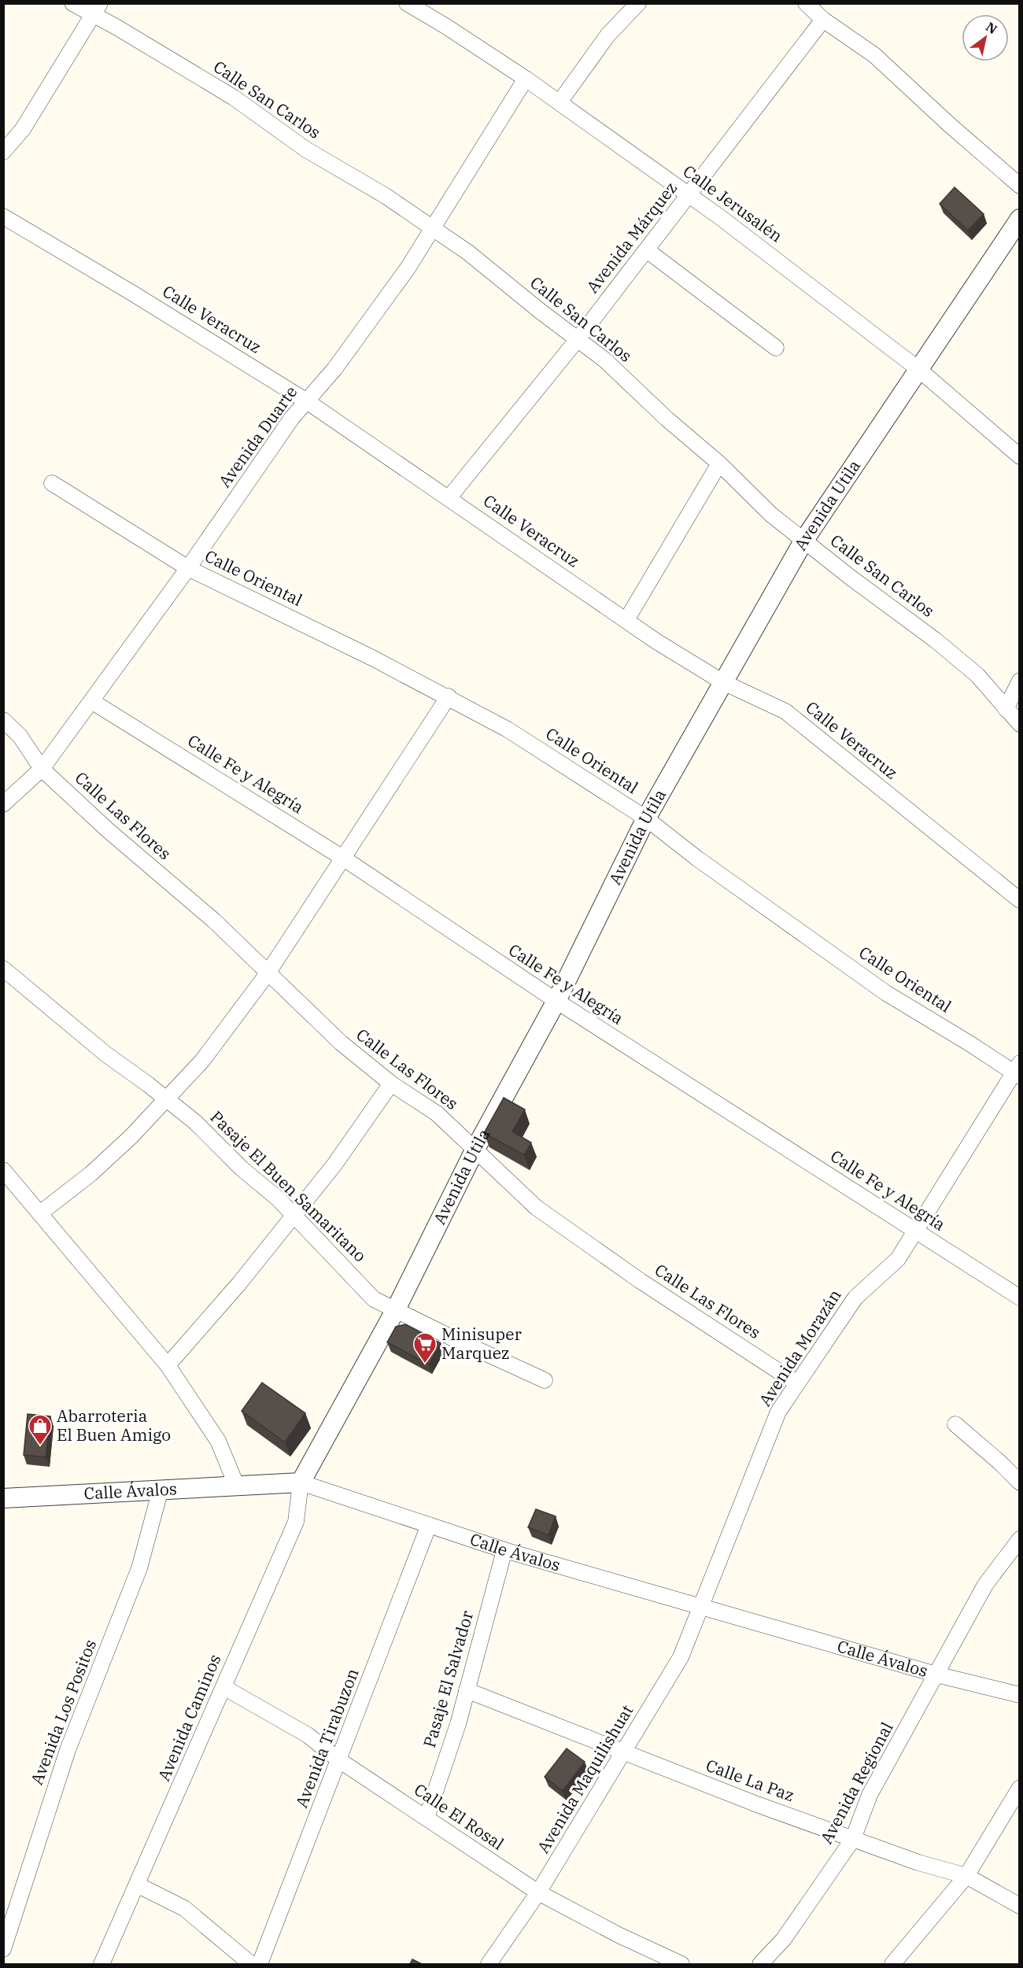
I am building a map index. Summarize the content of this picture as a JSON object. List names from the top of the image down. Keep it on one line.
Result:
{"streets":{"street":["Calle San Carlos","Calle Jerusalén","Avenida Márquez","Calle Veracruz","Avenida Duarte","Avenida Utila","Calle Oriental","Calle Fe y Alegría","Calle Las Flores","Pasaje El Buen Samaritano","Avenida Morazán","Calle Ávalos","Pasaje El Salvador","Avenida Los Positos","Avenida Caminos","Avenida Tirabuzon","Avenida Maquilishuat","Calle La Paz","Avenida Regional","Calle El Rosal"]},"crossings":[["Calle San Carlos","Avenida Márquez"],["Calle San Carlos","Avenida Duarte"],["Calle San Carlos","Avenida Utila"],["Calle Jerusalén","Avenida Márquez"],["Calle Jerusalén","Avenida Duarte"],["Calle Jerusalén","Avenida Utila"],["Avenida Márquez","Calle Veracruz"],["Calle Veracruz","Avenida Duarte"],["Calle Veracruz","Avenida Utila"],["Avenida Duarte","Calle Oriental"],["Avenida Duarte","Calle Fe y Alegría"],["Avenida Duarte","Calle Las Flores"],["Avenida Utila","Calle Oriental"],["Avenida Utila","Calle Fe y Alegría"],["Avenida Utila","Calle Las Flores"],["Avenida Utila","Pasaje El Buen Samaritano"],["Avenida Utila","Calle Ávalos"],["Avenida Utila","Avenida Caminos"],["Calle Oriental","Avenida Morazán"],["Calle Fe y Alegría","Avenida Morazán"],["Calle Las Flores","Avenida Morazán"],["Avenida Morazán","Calle Ávalos"],["Avenida Morazán","Avenida Maquilishuat"],["Calle Ávalos","Pasaje El Salvador"],["Calle Ávalos","Avenida Los Positos"],["Calle Ávalos","Avenida Caminos"],["Calle Ávalos","Avenida Tirabuzon"],["Calle Ávalos","Avenida Maquilishuat"],["Calle Ávalos","Avenida Regional"],["Pasaje El Salvador","Calle La Paz"],["Pasaje El Salvador","Calle El Rosal"],["Avenida Caminos","Calle El Rosal"],["Avenida Tirabuzon","Calle El Rosal"],["Avenida Maquilishuat","Calle La Paz"],["Avenida Maquilishuat","Calle El Rosal"],["Calle La Paz","Avenida Regional"]],"places":{"supermarket":["Minisuper Marquez"],"shop":["Abarroteria El Buen Amigo"]},"north":"top right"}
